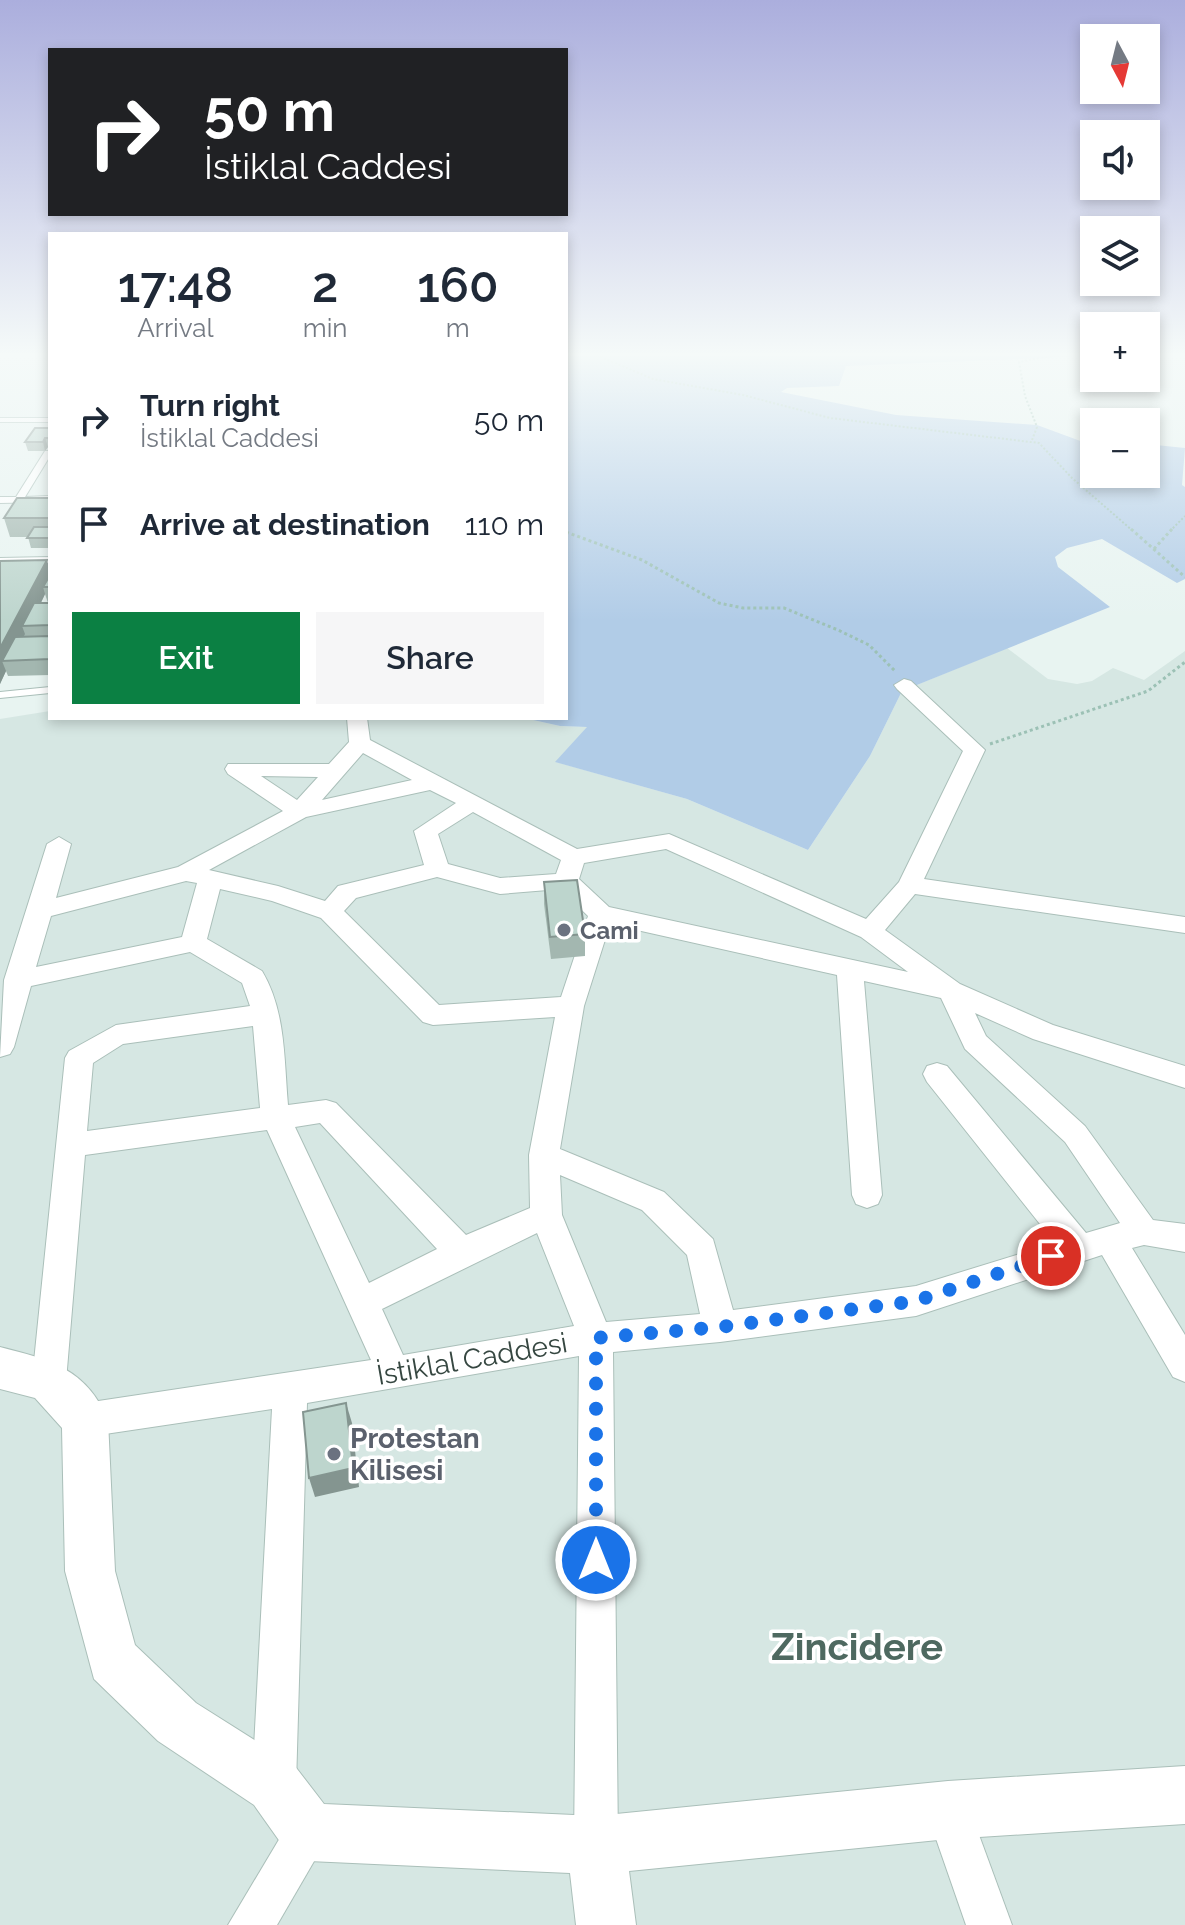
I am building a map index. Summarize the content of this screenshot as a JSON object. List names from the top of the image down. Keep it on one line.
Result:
{"streets":{"street":["İstiklal Caddesi"]},"districts":["Zincidere"],"places":["Cami","Protestan Kilisesi"],"north":"bottom","page":{"map_buttons":["+","−"],"turn":["50 m","İstiklal Caddesi"],"eta":["17:48","Arrival","2","min","160","m"],"list":[{"name":"Turn right","note":"İstiklal Caddesi","value":"50 m"},{"name":"Arrive at destination","value":"110 m"}],"buttons":["Exit","Share"]}}
